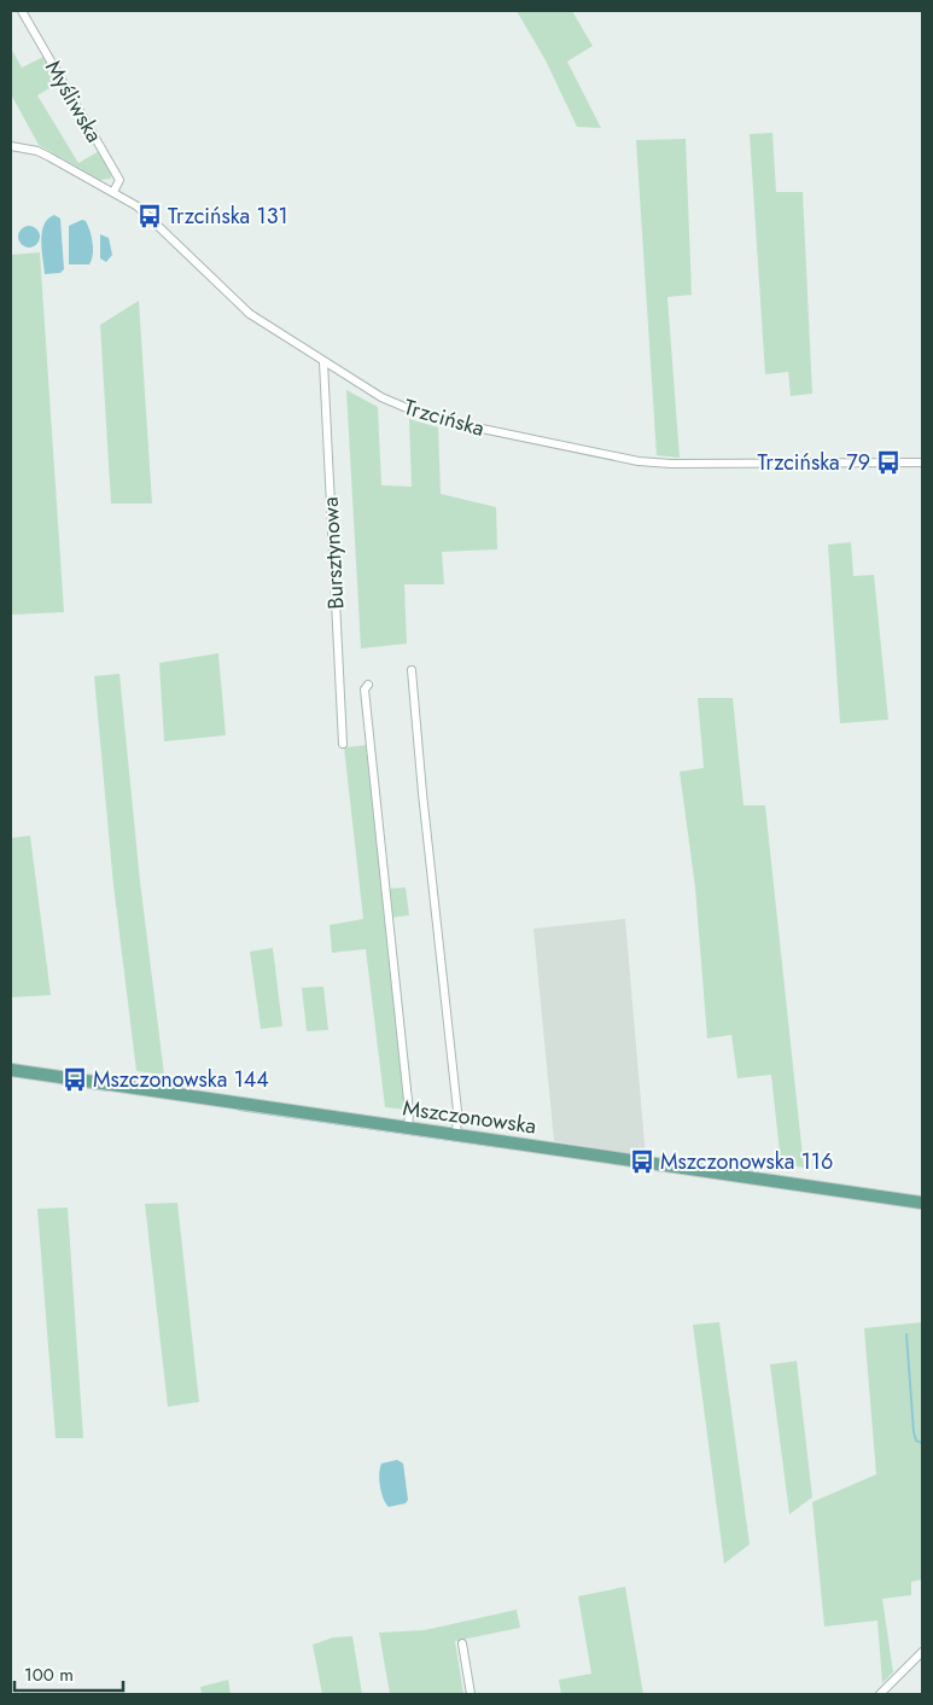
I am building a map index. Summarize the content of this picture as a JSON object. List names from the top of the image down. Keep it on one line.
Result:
{"streets":{"main road":["Mszczonowska"],"street":["Myśliwska","Trzcińska","Bursztynowa"]},"crossings":[["Myśliwska","Trzcińska"],["Trzcińska","Bursztynowa"]],"places":{"bus stop":["Trzcińska 131","Trzcińska 79","Mszczonowska 144","Mszczonowska 116"]},"scale_bar":"100 m"}
